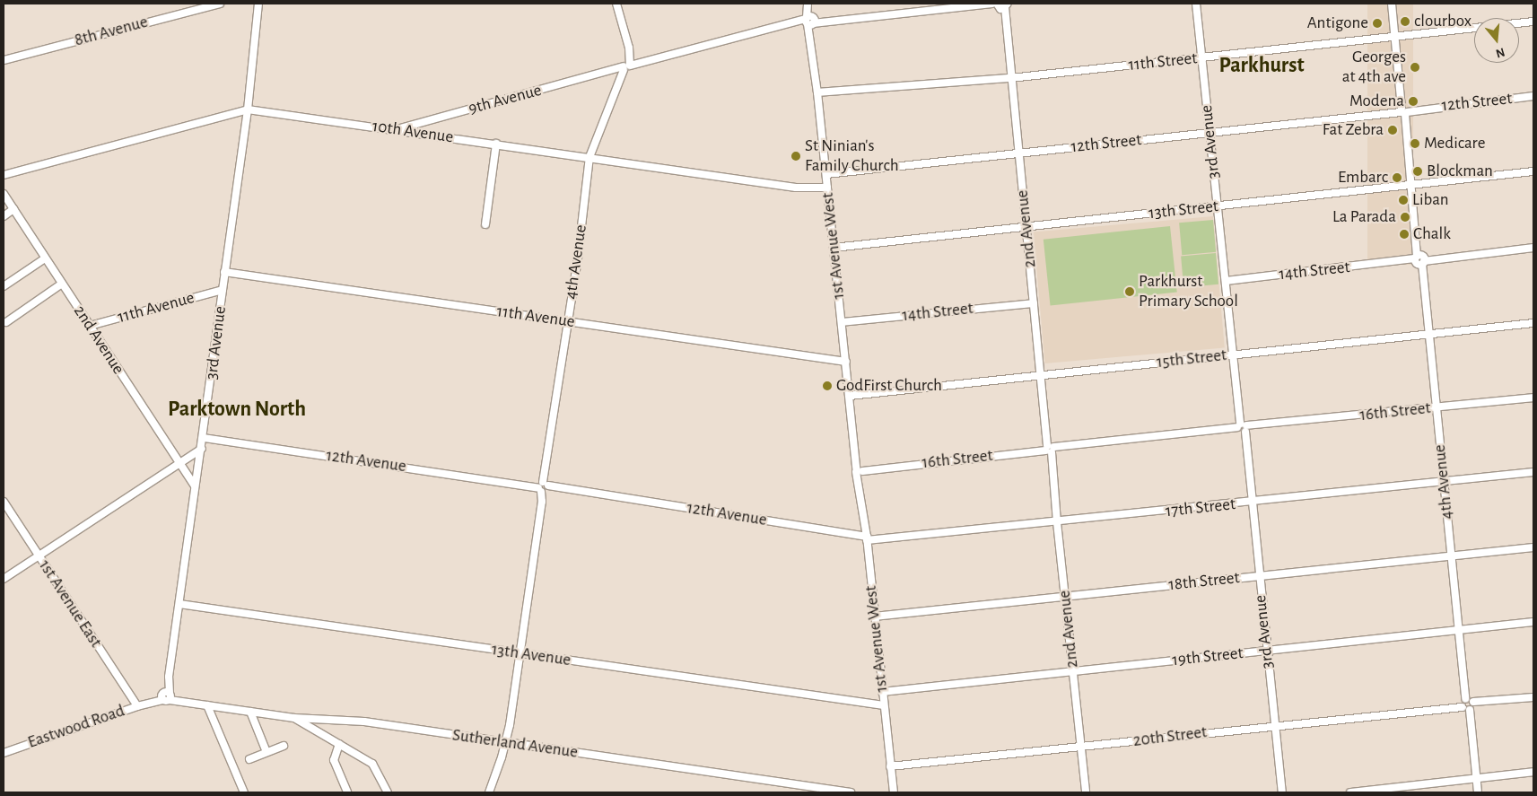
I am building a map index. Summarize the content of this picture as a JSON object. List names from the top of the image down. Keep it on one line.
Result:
{"streets":{"street":["8th Avenue","11th Street","9th Avenue","12th Street","10th Avenue","3rd Avenue","13th Street","2nd Avenue","1st Avenue West","4th Avenue","14th Street","11th Avenue","15th Street","16th Street","12th Avenue","17th Street","18th Street","1st Avenue East","13th Avenue","19th Street","Eastwood Road","20th Street","Sutherland Avenue"]},"crossings":[["11th Street","3rd Avenue"],["11th Street","2nd Avenue"],["11th Street","1st Avenue West"],["11th Street","4th Avenue"],["9th Avenue","10th Avenue"],["9th Avenue","2nd Avenue"],["9th Avenue","1st Avenue West"],["9th Avenue","4th Avenue"],["12th Street","3rd Avenue"],["12th Street","2nd Avenue"],["12th Street","1st Avenue West"],["12th Street","4th Avenue"],["10th Avenue","3rd Avenue"],["10th Avenue","1st Avenue West"],["10th Avenue","4th Avenue"],["3rd Avenue","13th Street"],["3rd Avenue","2nd Avenue"],["3rd Avenue","14th Street"],["3rd Avenue","11th Avenue"],["3rd Avenue","15th Street"],["3rd Avenue","16th Street"],["3rd Avenue","12th Avenue"],["3rd Avenue","17th Street"],["3rd Avenue","18th Street"],["3rd Avenue","13th Avenue"],["3rd Avenue","19th Street"],["3rd Avenue","Eastwood Road"],["3rd Avenue","20th Street"],["3rd Avenue","Sutherland Avenue"],["13th Street","2nd Avenue"],["13th Street","1st Avenue West"],["13th Street","4th Avenue"],["2nd Avenue","14th Street"],["2nd Avenue","11th Avenue"],["2nd Avenue","15th Street"],["2nd Avenue","16th Street"],["2nd Avenue","17th Street"],["2nd Avenue","18th Street"],["2nd Avenue","19th Street"],["2nd Avenue","20th Street"],["1st Avenue West","14th Street"],["1st Avenue West","11th Avenue"],["1st Avenue West","15th Street"],["1st Avenue West","16th Street"],["1st Avenue West","12th Avenue"],["1st Avenue West","17th Street"],["1st Avenue West","18th Street"],["1st Avenue West","13th Avenue"],["1st Avenue West","19th Street"],["1st Avenue West","20th Street"],["4th Avenue","14th Street"],["4th Avenue","11th Avenue"],["4th Avenue","15th Street"],["4th Avenue","16th Street"],["4th Avenue","12th Avenue"],["4th Avenue","17th Street"],["4th Avenue","18th Street"],["4th Avenue","13th Avenue"],["4th Avenue","19th Street"],["4th Avenue","20th Street"],["4th Avenue","Sutherland Avenue"],["12th Avenue","17th Street"],["1st Avenue East","Eastwood Road"],["Eastwood Road","Sutherland Avenue"]],"districts":["Parkhurst","Parktown North"],"places":["clourbox","Antigone","Georges at 4th ave","Modena","Fat Zebra","Medicare","St Ninian's Family Church","Blockman","Embarc","Liban","La Parada","Chalk","Parkhurst Primary School","GodFirst Church"],"north":"bottom"}
